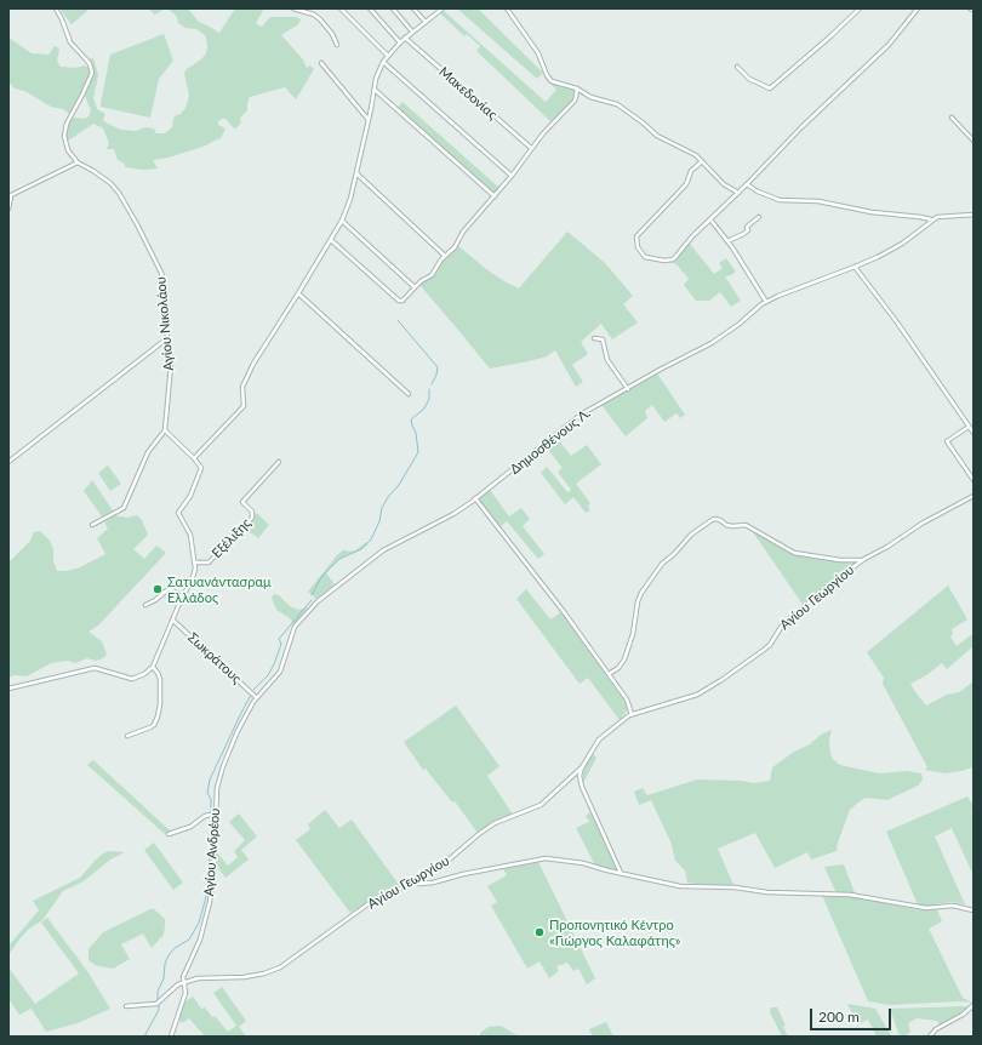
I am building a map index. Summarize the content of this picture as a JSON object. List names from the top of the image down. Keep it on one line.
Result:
{"streets":{"street":["Μακεδονίας","Αγίου Νικολάου","Δημοσθένους Λ.","Εξέλιξης","Αγίου Γεωργίου","Σωκράτους","Αγίου Ανδρέου"]},"crossings":[["Δημοσθένους Λ.","Σωκράτους"],["Δημοσθένους Λ.","Αγίου Ανδρέου"],["Αγίου Γεωργίου","Αγίου Ανδρέου"],["Σωκράτους","Αγίου Ανδρέου"]],"places":["Σατυανάντασραμ Ελλάδος","Προπονητικό Κέντρο «Γιώργος Καλαφάτης»"],"scale_bar":"200 m"}
